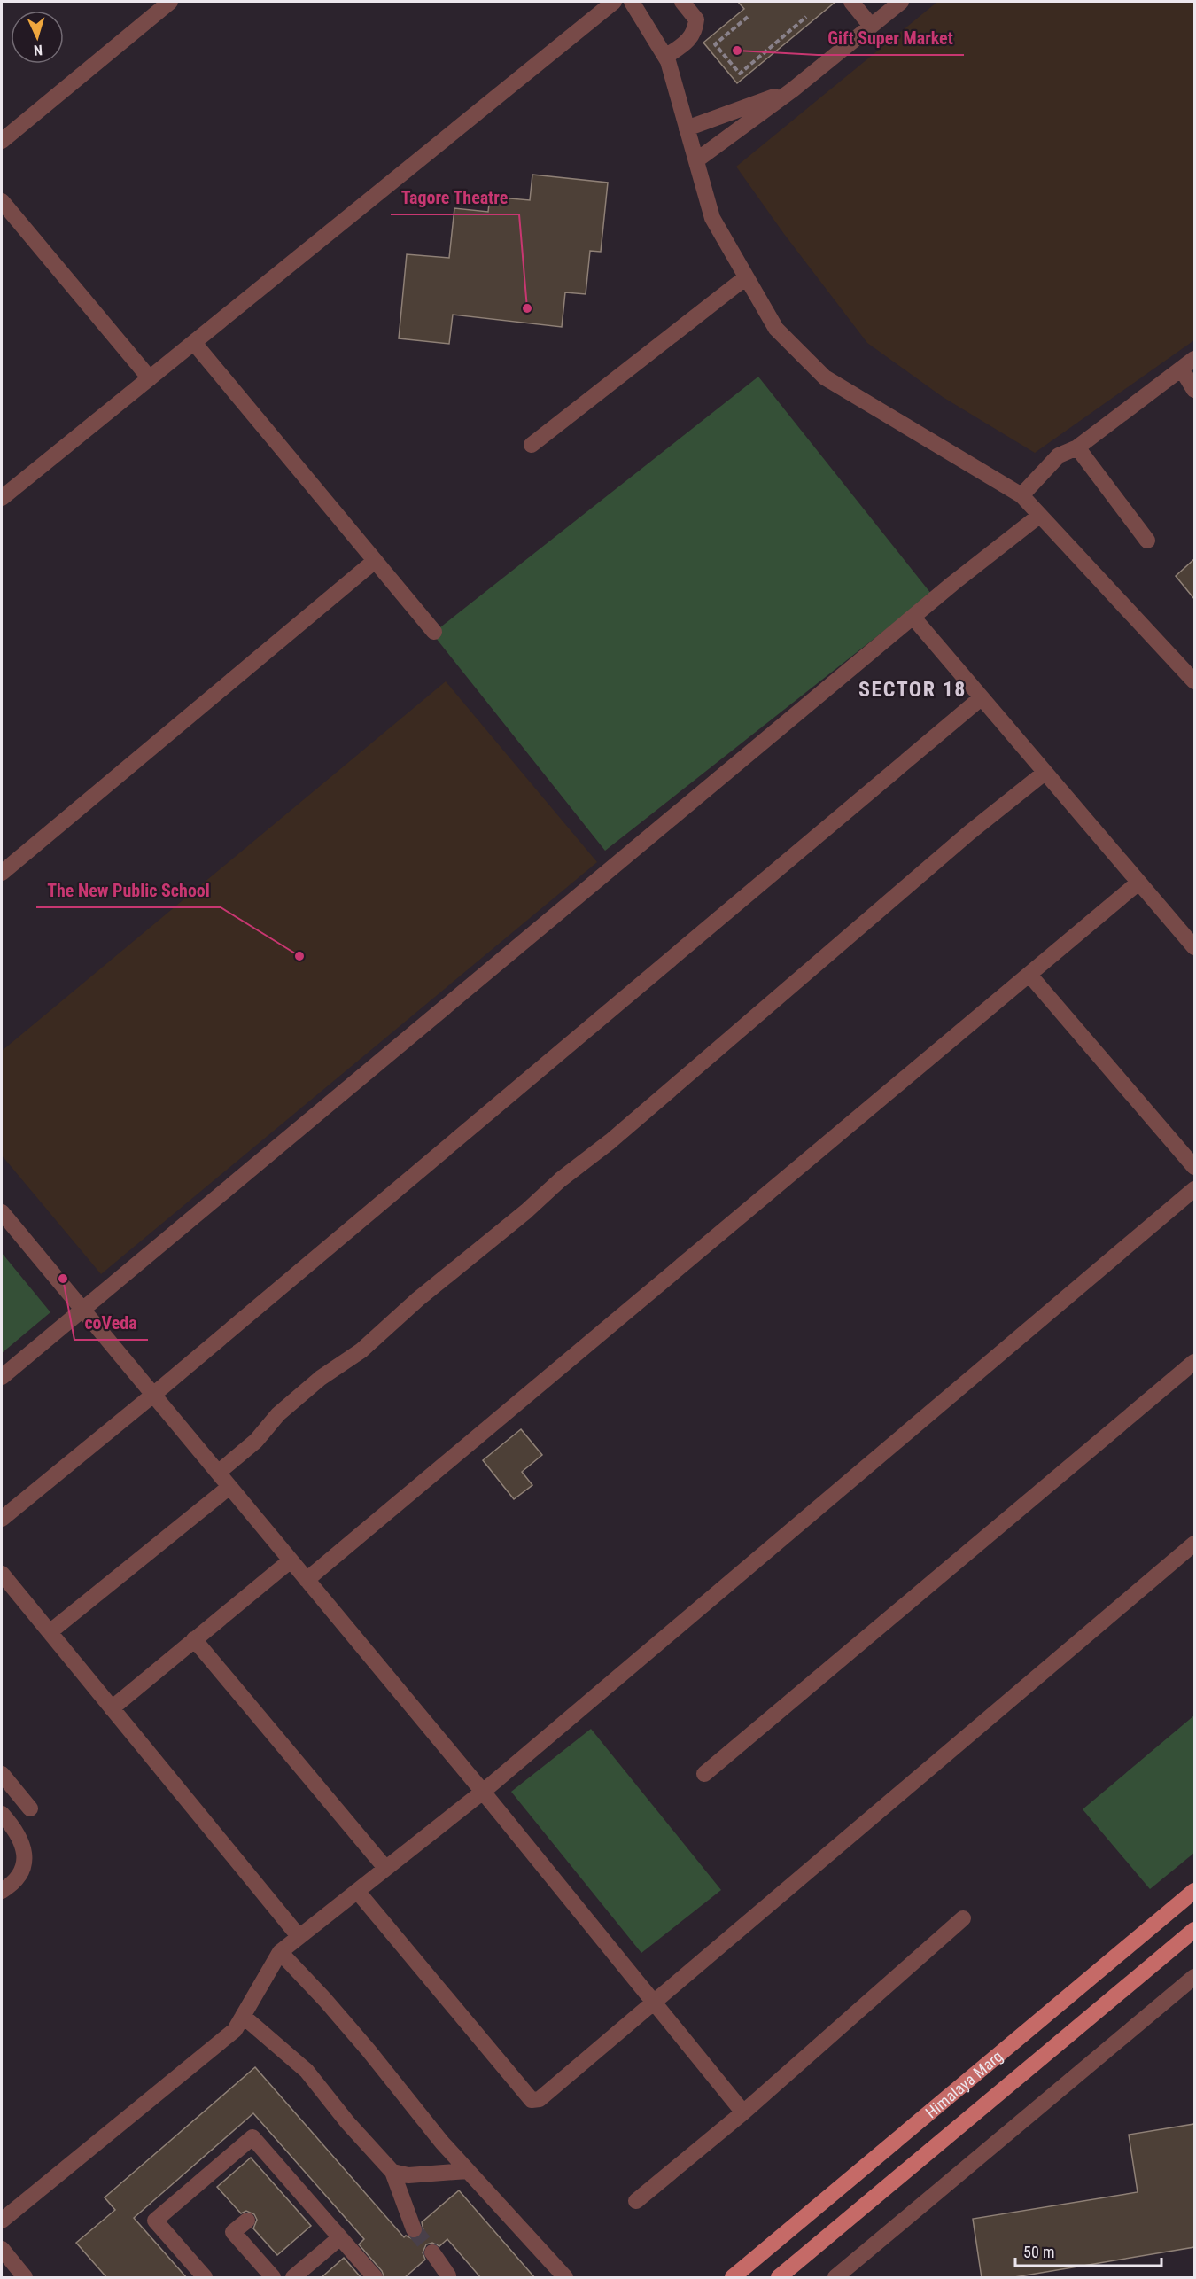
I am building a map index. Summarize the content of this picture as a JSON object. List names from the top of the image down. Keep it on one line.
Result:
{"streets":{"main road":["Himalaya Marg"]},"districts":["SECTOR 18"],"places":["Gift Super Market","Tagore Theatre","The New Public School","coVeda"],"scale_bar":"50 m","north":"bottom"}
